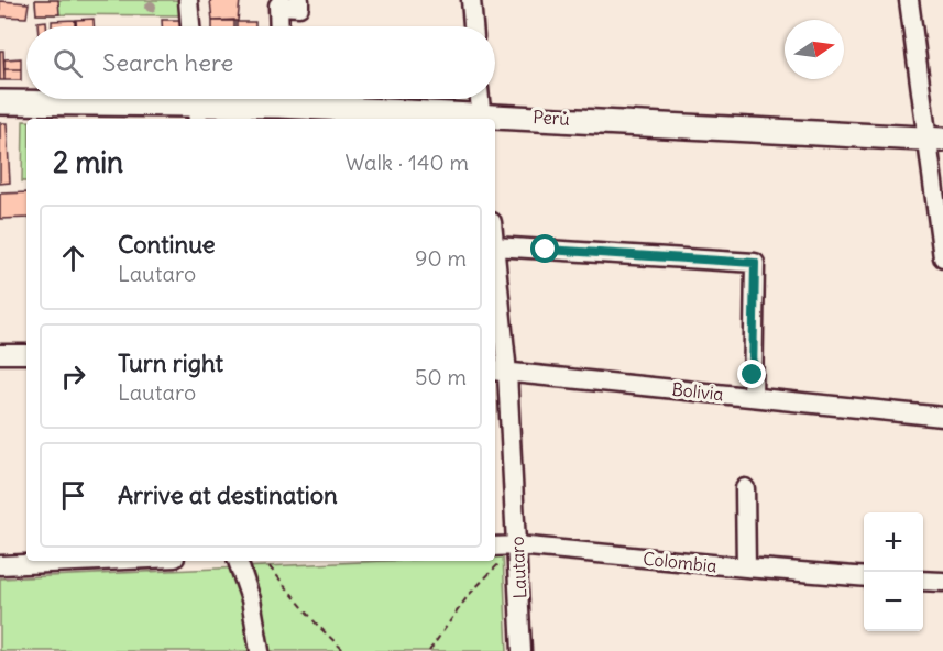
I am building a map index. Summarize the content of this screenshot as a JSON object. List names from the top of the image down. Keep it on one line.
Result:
{"streets":{"main road":["Perú"],"street":["Bolivia","Colombia","Lautaro"]},"crossings":[["Bolivia","Lautaro"],["Colombia","Lautaro"]],"north":"right","page":{"search":"Search here","heading":["2 min","Walk · 140 m"],"list":[["Continue","Lautaro","90 m"],["Turn right","Lautaro","50 m"],"Arrive at destination"],"map_buttons":["+","−"]}}
